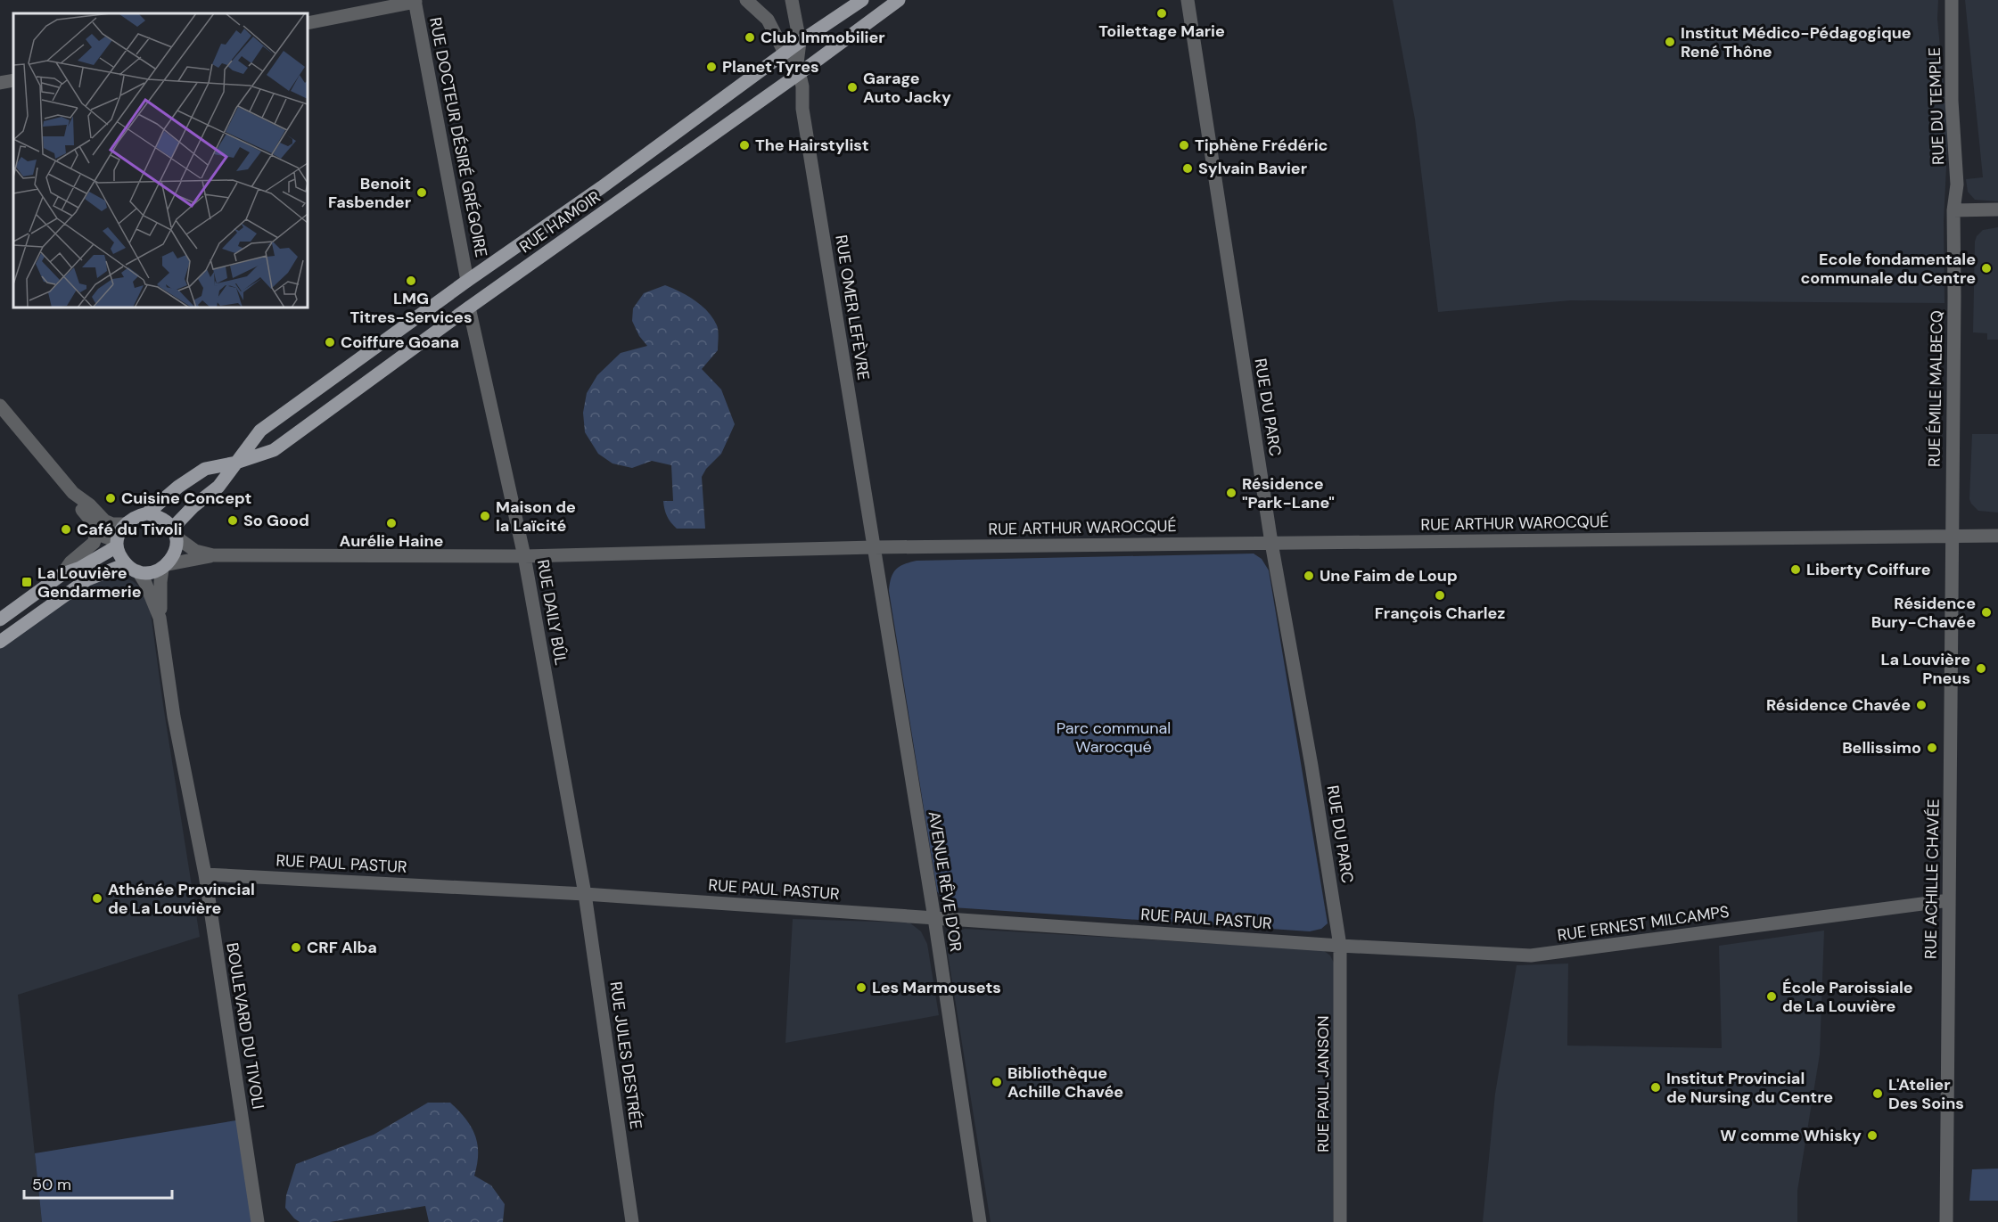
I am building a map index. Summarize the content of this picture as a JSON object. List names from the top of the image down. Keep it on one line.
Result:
{"streets":{"main road":["RUE HAMOIR"],"street":["RUE DU TEMPLE","RUE DOCTEUR DÉSIRÉ GRÉGOIRE","RUE OMER LEFÈVRE","RUE ÉMILE MALBECQ","RUE DU PARC","RUE ARTHUR WAROCQUÉ","RUE DAILY BÛL","RUE PAUL PASTUR","RUE ACHILLE CHAVÉE","AVENUE RÊVE D'OR","RUE ERNEST MILCAMPS","BOULEVARD DU TIVOLI","RUE JULES DESTRÉE","RUE PAUL JANSON"]},"crossings":[["RUE DU TEMPLE","RUE ÉMILE MALBECQ"],["RUE DOCTEUR DÉSIRÉ GRÉGOIRE","RUE HAMOIR"],["RUE HAMOIR","RUE OMER LEFÈVRE"],["RUE HAMOIR","RUE ARTHUR WAROCQUÉ"],["RUE HAMOIR","RUE DAILY BÛL"],["RUE HAMOIR","BOULEVARD DU TIVOLI"],["RUE OMER LEFÈVRE","RUE ARTHUR WAROCQUÉ"],["RUE OMER LEFÈVRE","AVENUE RÊVE D'OR"],["RUE ÉMILE MALBECQ","RUE ARTHUR WAROCQUÉ"],["RUE ÉMILE MALBECQ","RUE ACHILLE CHAVÉE"],["RUE DU PARC","RUE ARTHUR WAROCQUÉ"],["RUE DU PARC","RUE PAUL PASTUR"],["RUE DU PARC","RUE ERNEST MILCAMPS"],["RUE DU PARC","RUE PAUL JANSON"],["RUE ARTHUR WAROCQUÉ","RUE DAILY BÛL"],["RUE ARTHUR WAROCQUÉ","RUE ACHILLE CHAVÉE"],["RUE ARTHUR WAROCQUÉ","AVENUE RÊVE D'OR"],["RUE ARTHUR WAROCQUÉ","BOULEVARD DU TIVOLI"],["RUE DAILY BÛL","RUE PAUL PASTUR"],["RUE DAILY BÛL","RUE JULES DESTRÉE"],["RUE PAUL PASTUR","AVENUE RÊVE D'OR"],["RUE PAUL PASTUR","RUE ERNEST MILCAMPS"],["RUE PAUL PASTUR","BOULEVARD DU TIVOLI"],["RUE PAUL PASTUR","RUE JULES DESTRÉE"],["RUE PAUL PASTUR","RUE PAUL JANSON"],["RUE ACHILLE CHAVÉE","RUE ERNEST MILCAMPS"],["RUE ERNEST MILCAMPS","RUE PAUL JANSON"]],"parks":["Parc communal Warocqué"],"places":{"other":["Toilettage Marie","Club Immobilier","Institut Médico-Pédagogique René Thône","Planet Tyres","Garage Auto Jacky","The Hairstylist","Tiphène Frédéric","Sylvain Bavier","Benoit Fasbender","Ecole fondamentale communale du Centre","LMG Titres-Services","Coiffure Goana","Résidence \"Park-Lane\"","Cuisine Concept","Maison de la Laïcité","So Good","Aurélie Haine","Café du Tivoli","Liberty Coiffure","Une Faim de Loup","François Charlez","Résidence Bury-Chavée","La Louvière Pneus","Résidence Chavée","Bellissimo","Athénée Provincial de La Louvière","CRF Alba","Les Marmousets","École Paroissiale de La Louvière","Bibliothèque Achille Chavée","Institut Provincial de Nursing du Centre","L'Atelier Des Soins","W comme Whisky"],"transit":["La Louvière Gendarmerie"]},"scale_bar":"50 m"}
